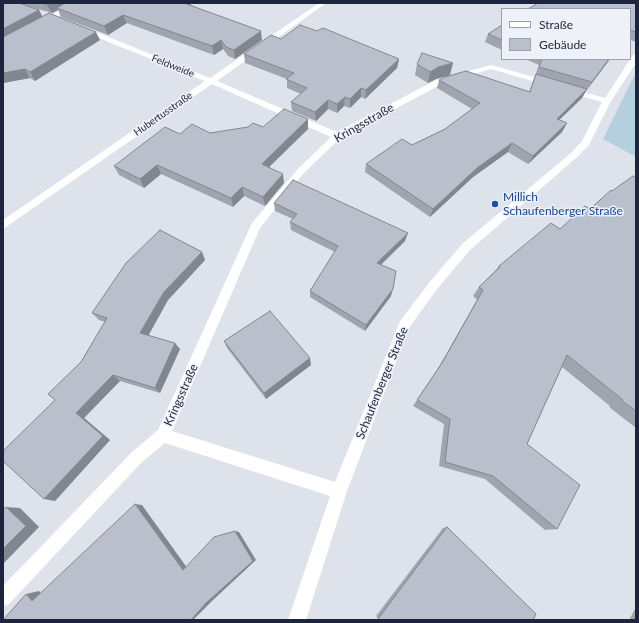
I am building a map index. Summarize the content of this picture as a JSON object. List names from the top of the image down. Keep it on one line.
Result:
{"streets":{"street":["Feldweide","Hubertusstraße","Kringsstraße","Schaufenberger Straße"]},"crossings":[["Feldweide","Hubertusstraße"],["Feldweide","Kringsstraße"],["Kringsstraße","Schaufenberger Straße"]],"places":["Millich Schaufenberger Straße"],"legend":["Straße","Gebäude"]}
